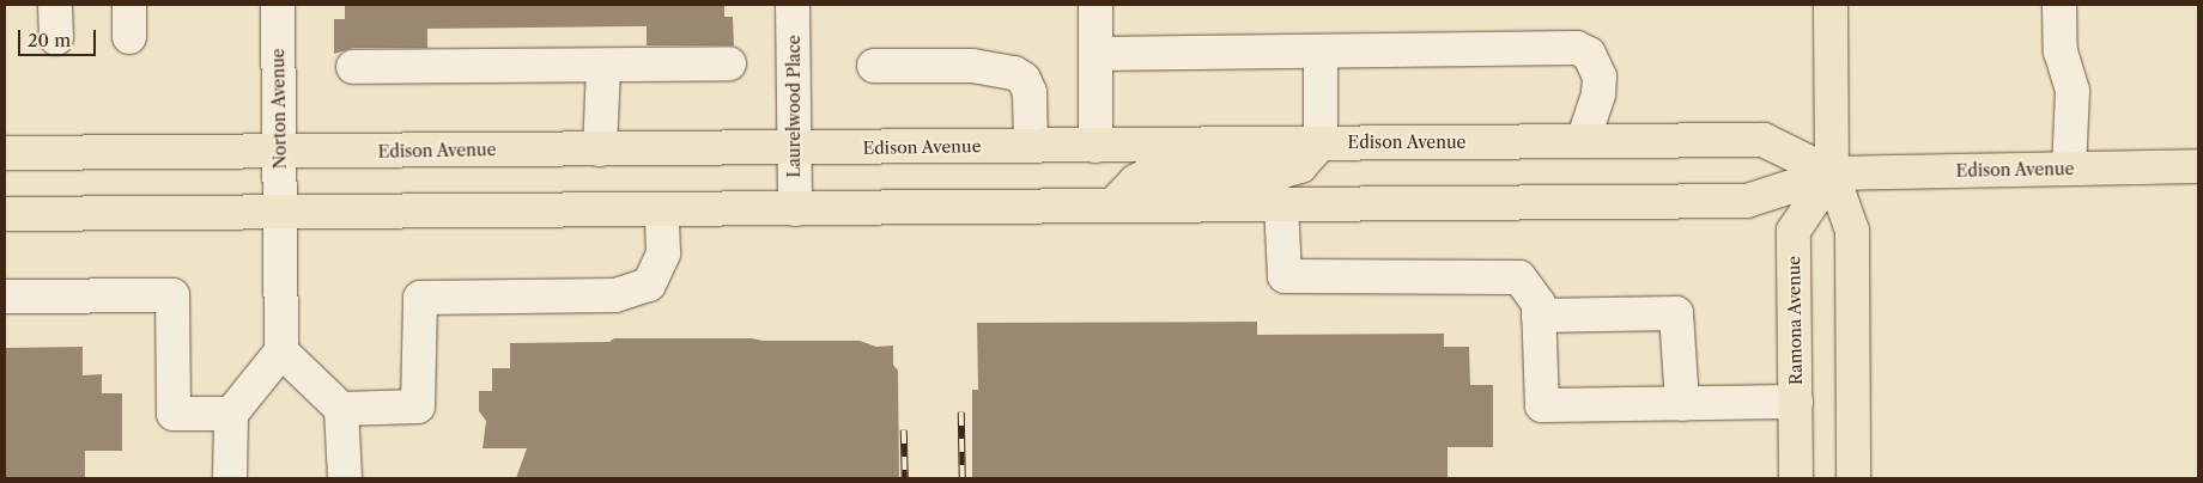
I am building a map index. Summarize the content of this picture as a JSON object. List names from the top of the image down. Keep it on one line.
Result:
{"streets":{"main road":["Edison Avenue","Ramona Avenue"],"street":["Laurelwood Place","Norton Avenue"]},"crossings":[["Laurelwood Place","Edison Avenue"],["Norton Avenue","Edison Avenue"],["Edison Avenue","Ramona Avenue"]],"scale_bar":"20 m"}
